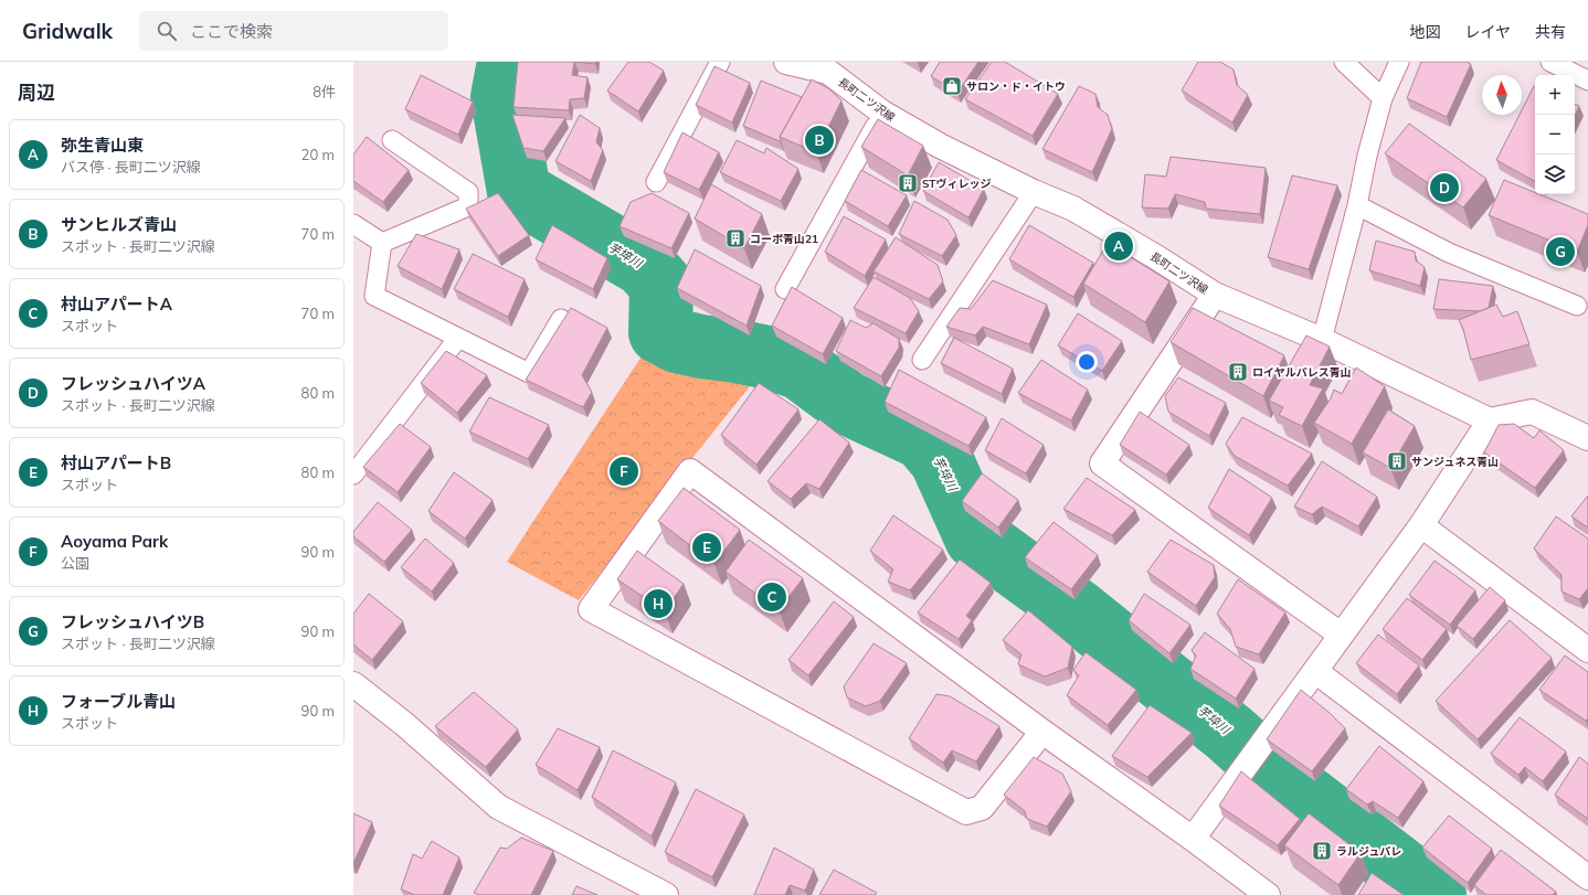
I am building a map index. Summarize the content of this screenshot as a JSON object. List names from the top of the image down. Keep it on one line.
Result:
{"streets":{"street":["長町二ツ沢線"]},"water":["芋埣川"],"places":{"shop":["サロン・ド・イトウ"],"building":["STヴィレッジ","コーポ青山21","ロイヤルパレス青山","サンジュネス青山","ラルジュパレ"]},"north":"top","page":{"header":"Gridwalk","search":"ここで検索","nav":["地図","レイヤ","共有"],"heading":["周辺","8件"],"map_buttons":["+","−"],"list":[{"mark":"A","name":"弥生青山東","note":"バス停 · 長町二ツ沢線","value":"20 m"},{"mark":"B","name":"サンヒルズ青山","note":"スポット · 長町二ツ沢線","value":"70 m"},{"mark":"C","name":"村山アパートA","note":"スポット","value":"70 m"},{"mark":"D","name":"フレッシュハイツA","note":"スポット · 長町二ツ沢線","value":"80 m"},{"mark":"E","name":"村山アパートB","note":"スポット","value":"80 m"},{"mark":"F","name":"Aoyama Park","note":"公園","value":"90 m"},{"mark":"G","name":"フレッシュハイツB","note":"スポット · 長町二ツ沢線","value":"90 m"},{"mark":"H","name":"フォーブル青山","note":"スポット","value":"90 m"}],"pins":["B","D","A","G","F","E","C","H"]}}
